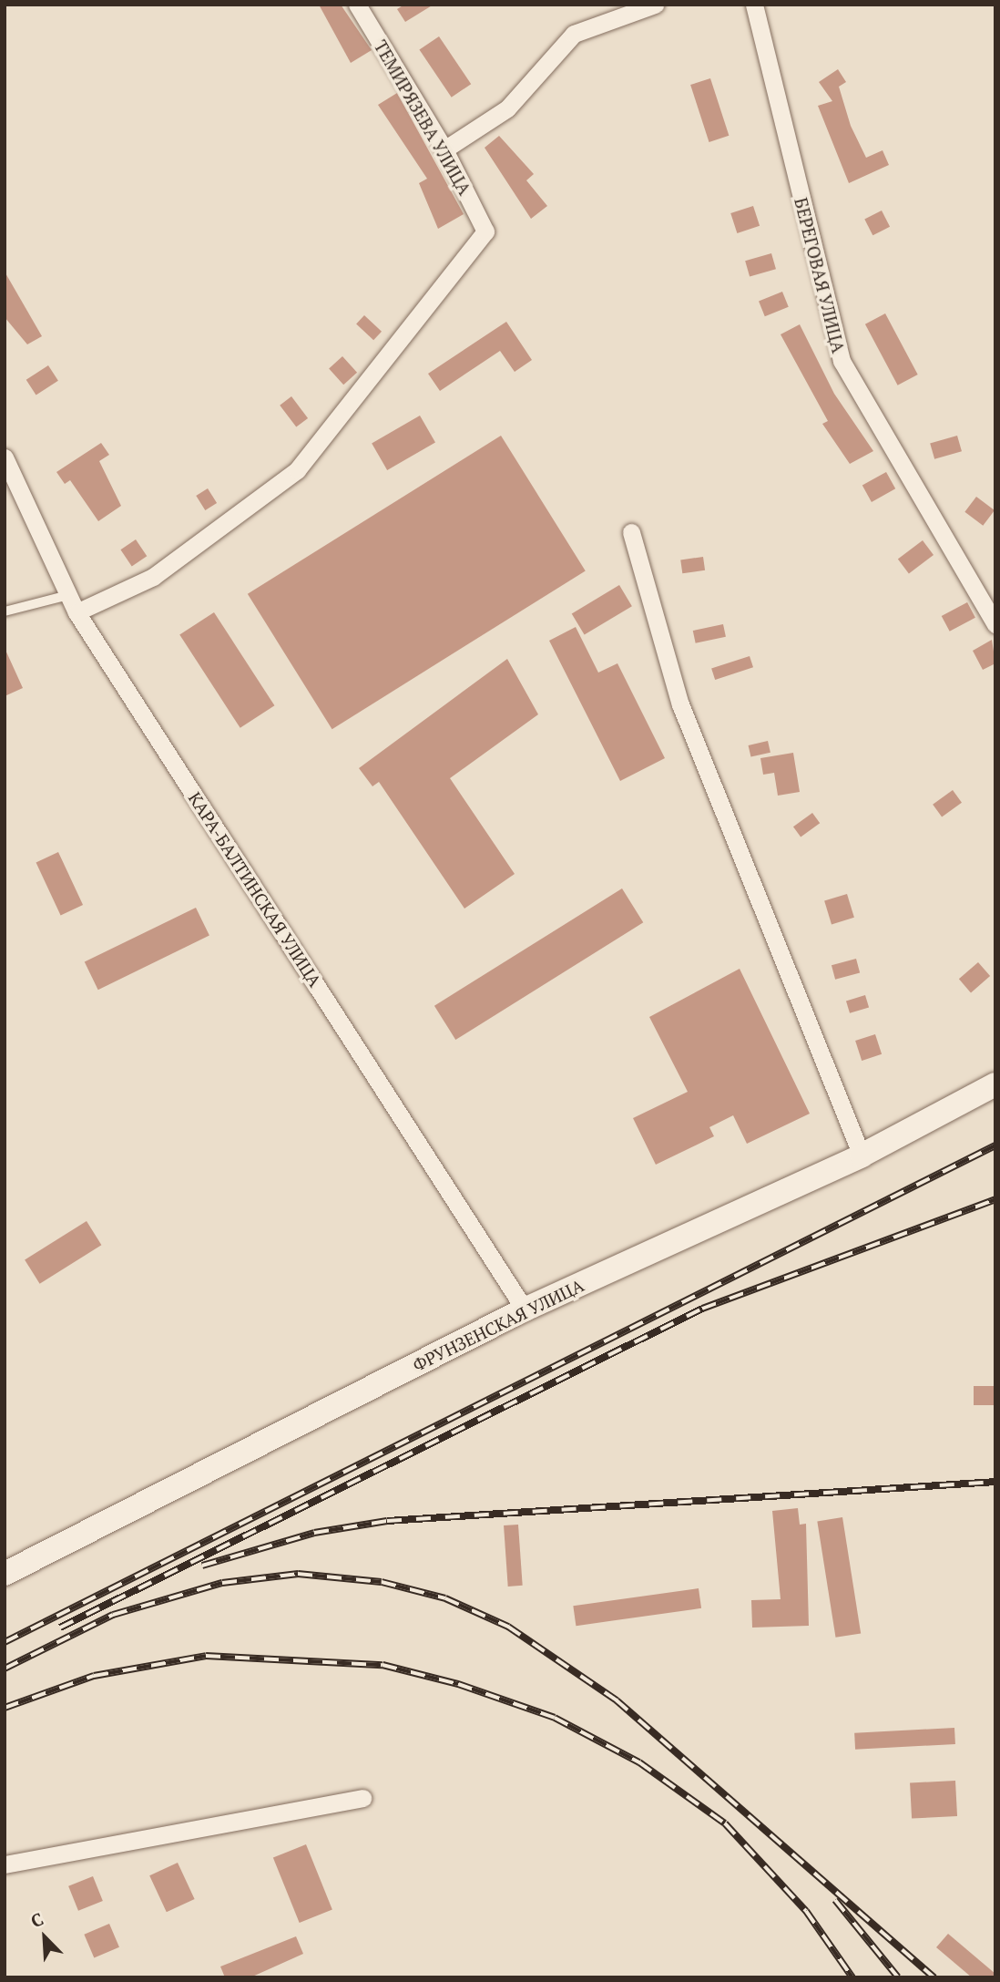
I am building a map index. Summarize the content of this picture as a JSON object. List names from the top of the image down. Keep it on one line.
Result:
{"streets":{"street":["ТЕМИРЯЗЕВА УЛИЦА","БЕРЕГОВАЯ УЛИЦА","КАРА-БАЛТИНСКАЯ УЛИЦА","ФРУНЗЕНСКАЯ УЛИЦА"]},"crossings":[["ТЕМИРЯЗЕВА УЛИЦА","КАРА-БАЛТИНСКАЯ УЛИЦА"],["КАРА-БАЛТИНСКАЯ УЛИЦА","ФРУНЗЕНСКАЯ УЛИЦА"]],"north":"top left"}
